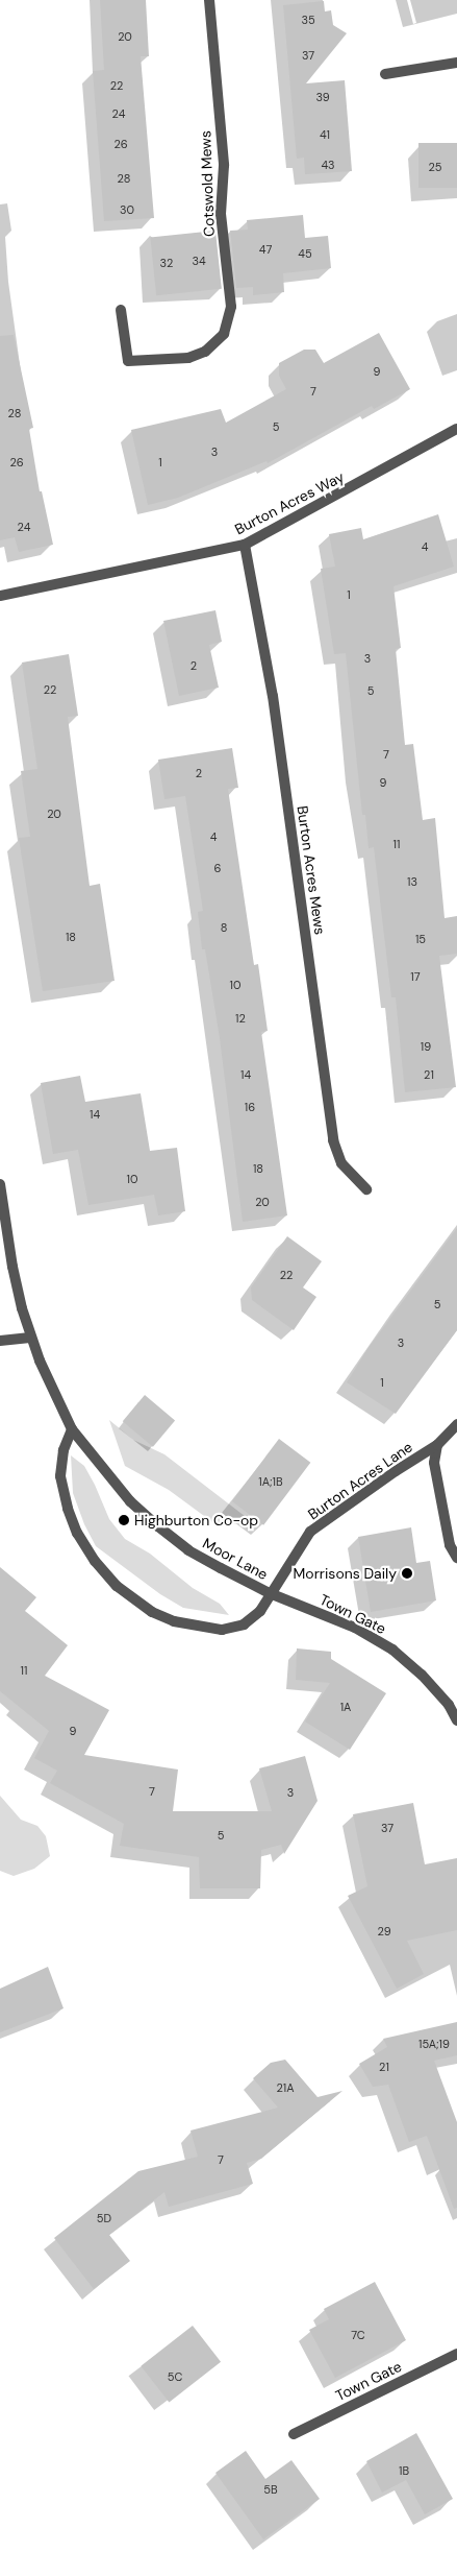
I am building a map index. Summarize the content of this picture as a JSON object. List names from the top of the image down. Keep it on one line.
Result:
{"streets":{"street":["Cotswold Mews","Burton Acres Way","Burton Acres Mews","Burton Acres Lane","Moor Lane","Town Gate"]},"crossings":[["Burton Acres Way","Burton Acres Mews"],["Burton Acres Lane","Moor Lane"],["Burton Acres Lane","Town Gate"],["Moor Lane","Town Gate"]],"places":["Highburton Co-op","Morrisons Daily"],"house_numbers":["35","20","37","22","39","24","41","26","43","25","28","30","47","45","34","32","9","7","28","5","3","26","1","24","4","1","3","2","22","5","7","2","9","20","4","11","6","13","8","18","15","17","10","12","19","14","21","16","14","18","10","20","22","5","3","1","1A;1B","11","1A","9","7","3","37","5","29","15A;19","21","21A","7","5D","7C","5C","1B","5B"]}
